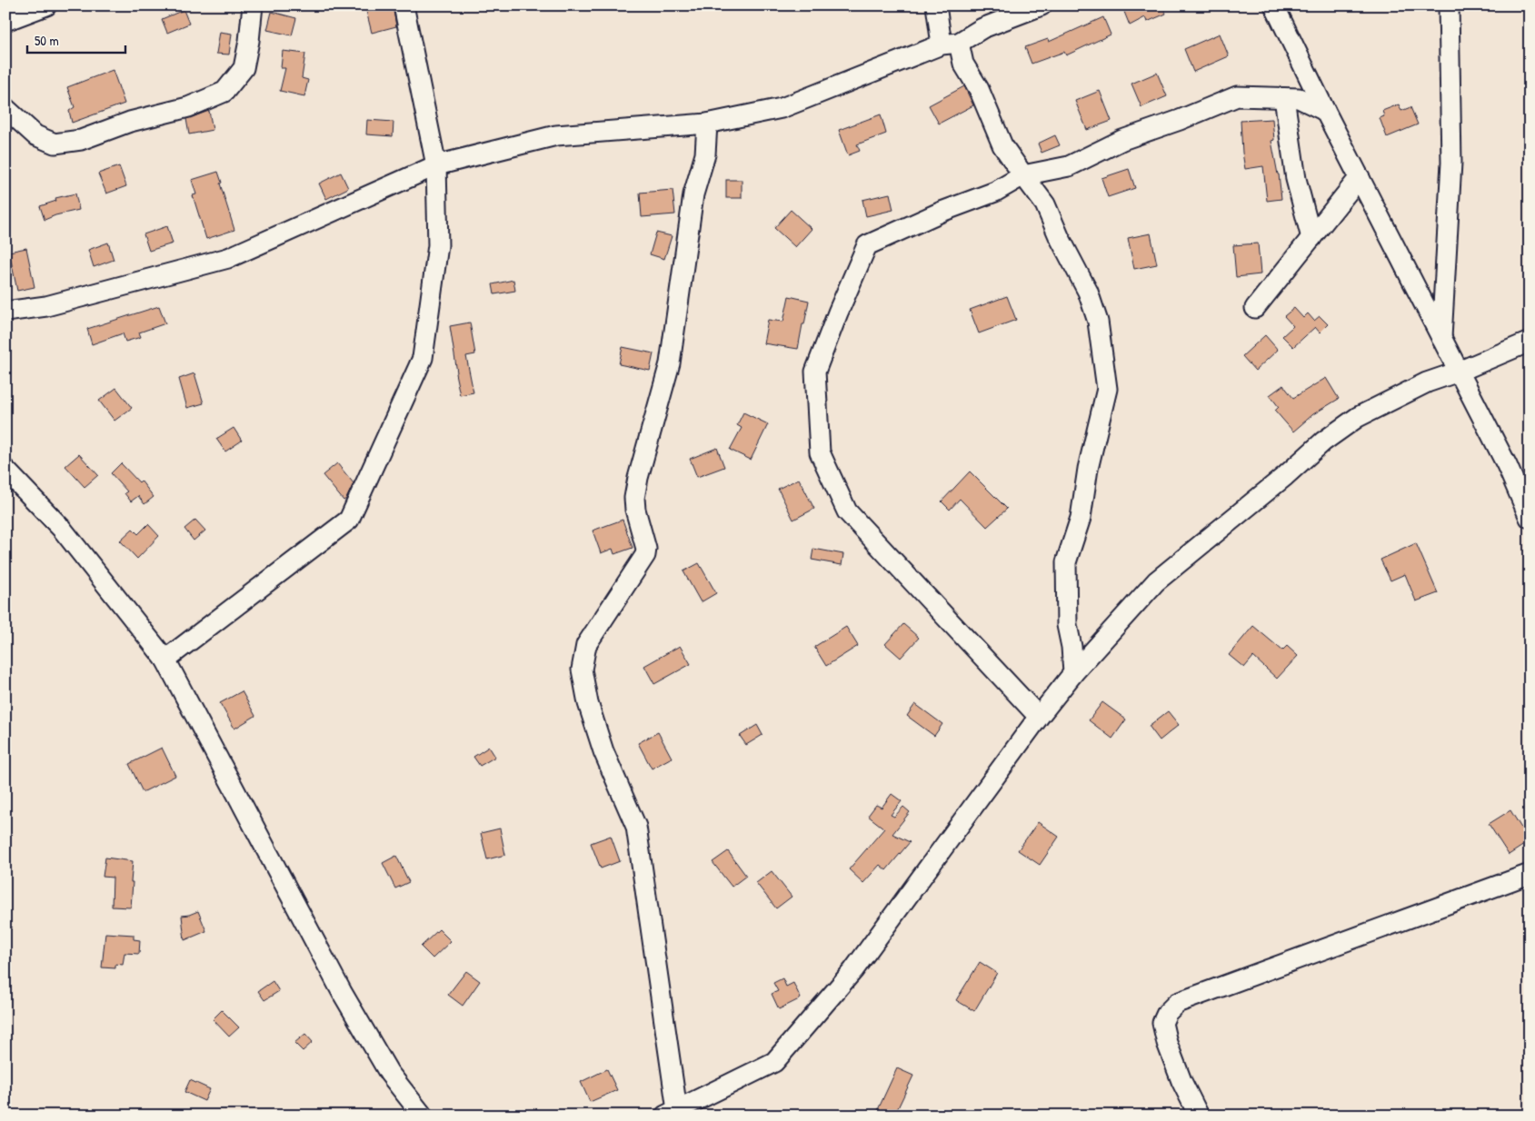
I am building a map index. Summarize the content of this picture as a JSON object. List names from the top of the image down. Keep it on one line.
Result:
{"scale_bar":"50 m"}
